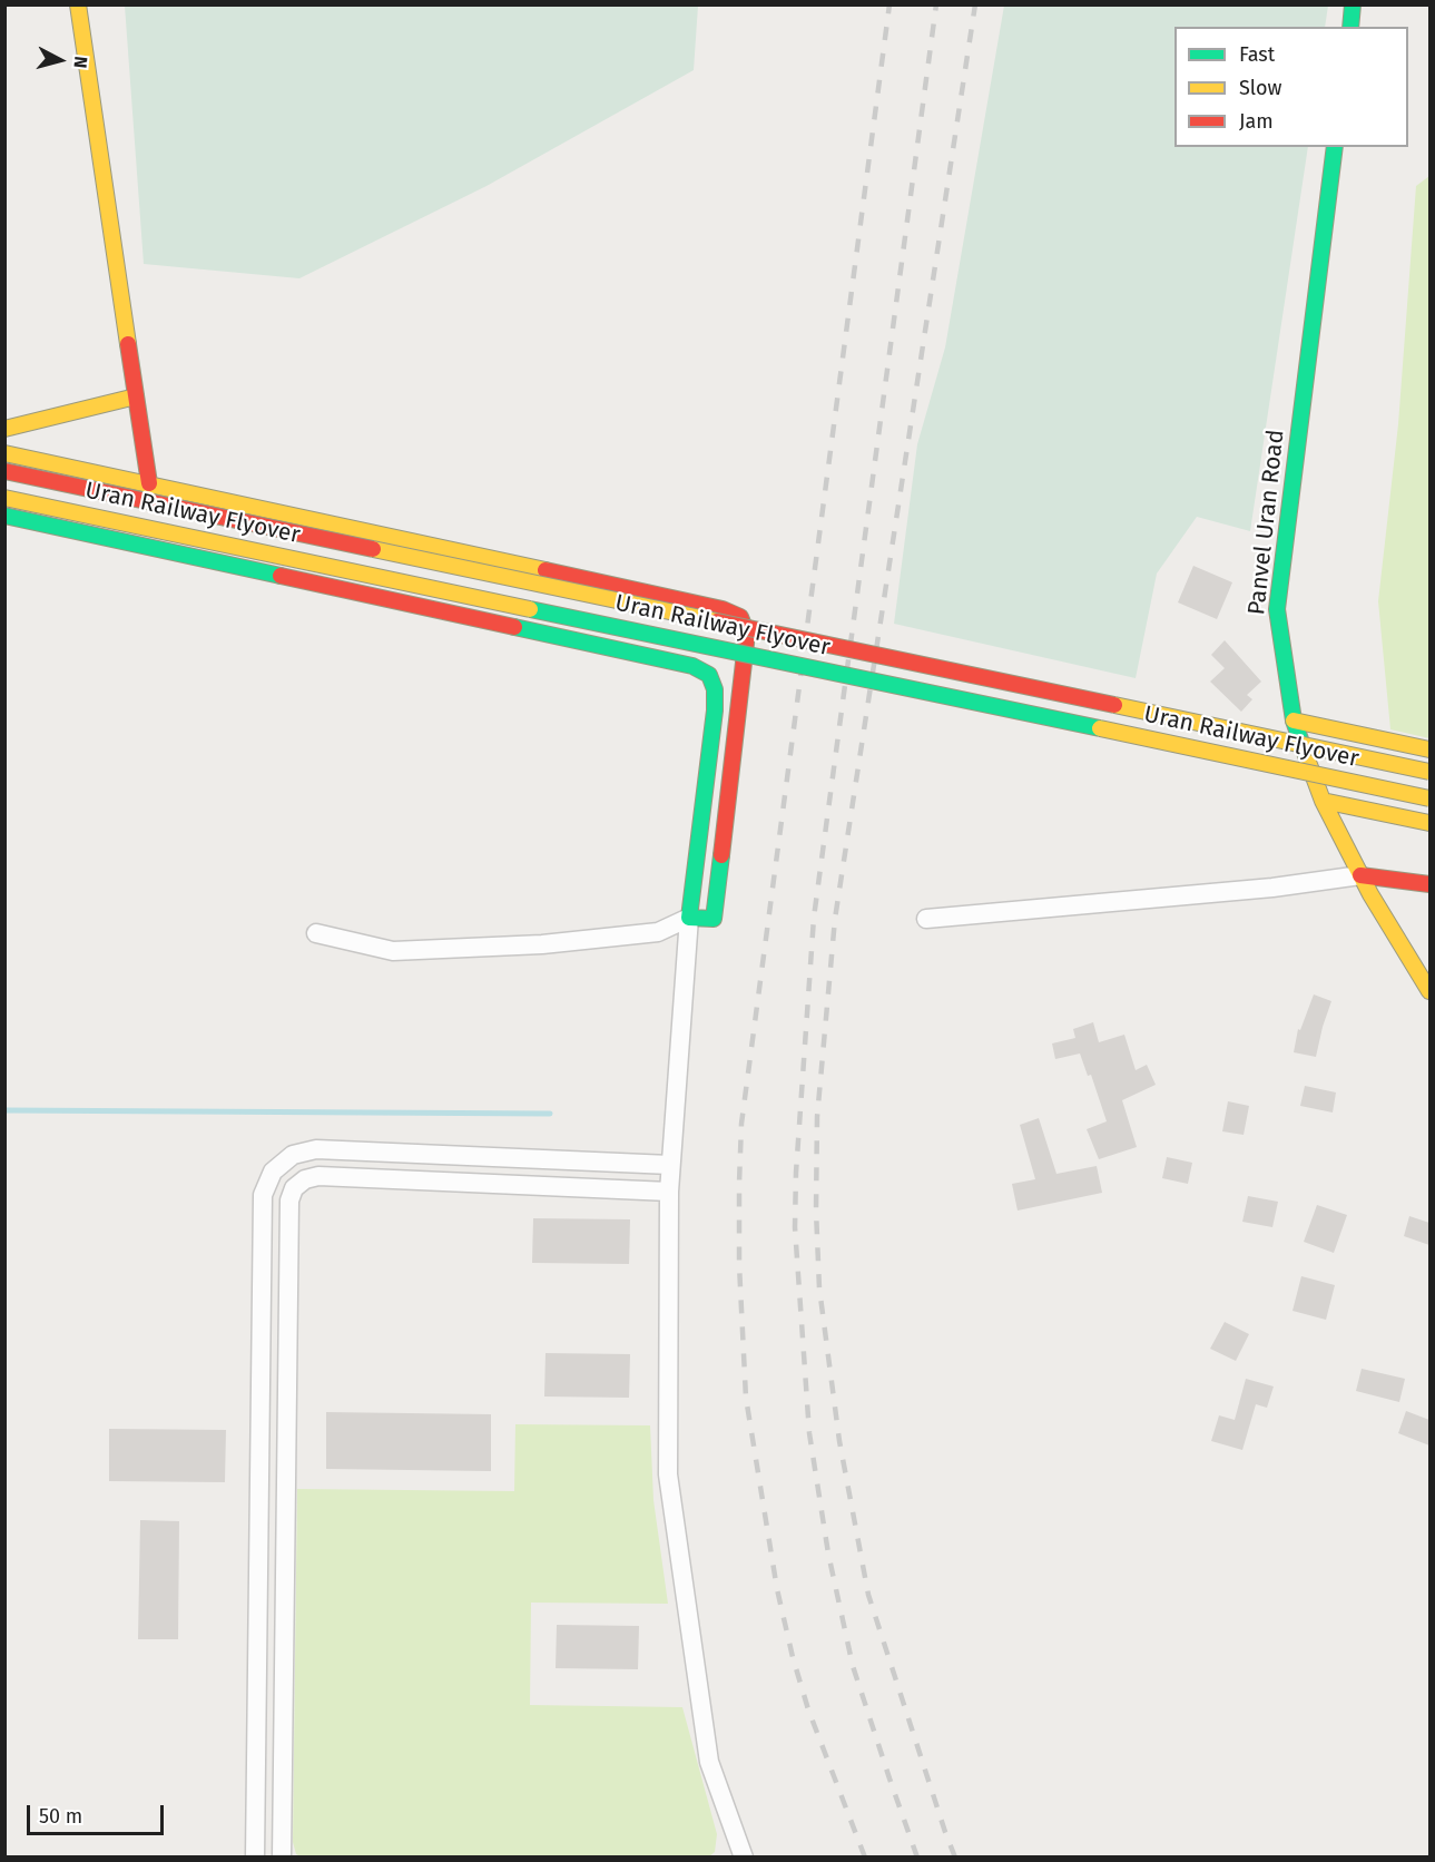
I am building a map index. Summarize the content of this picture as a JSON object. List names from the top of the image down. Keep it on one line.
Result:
{"streets":{"main road":["Uran Railway Flyover","Panvel Uran Road"]},"legend":["Fast","Slow","Jam"],"scale_bar":"50 m","north":"right"}
